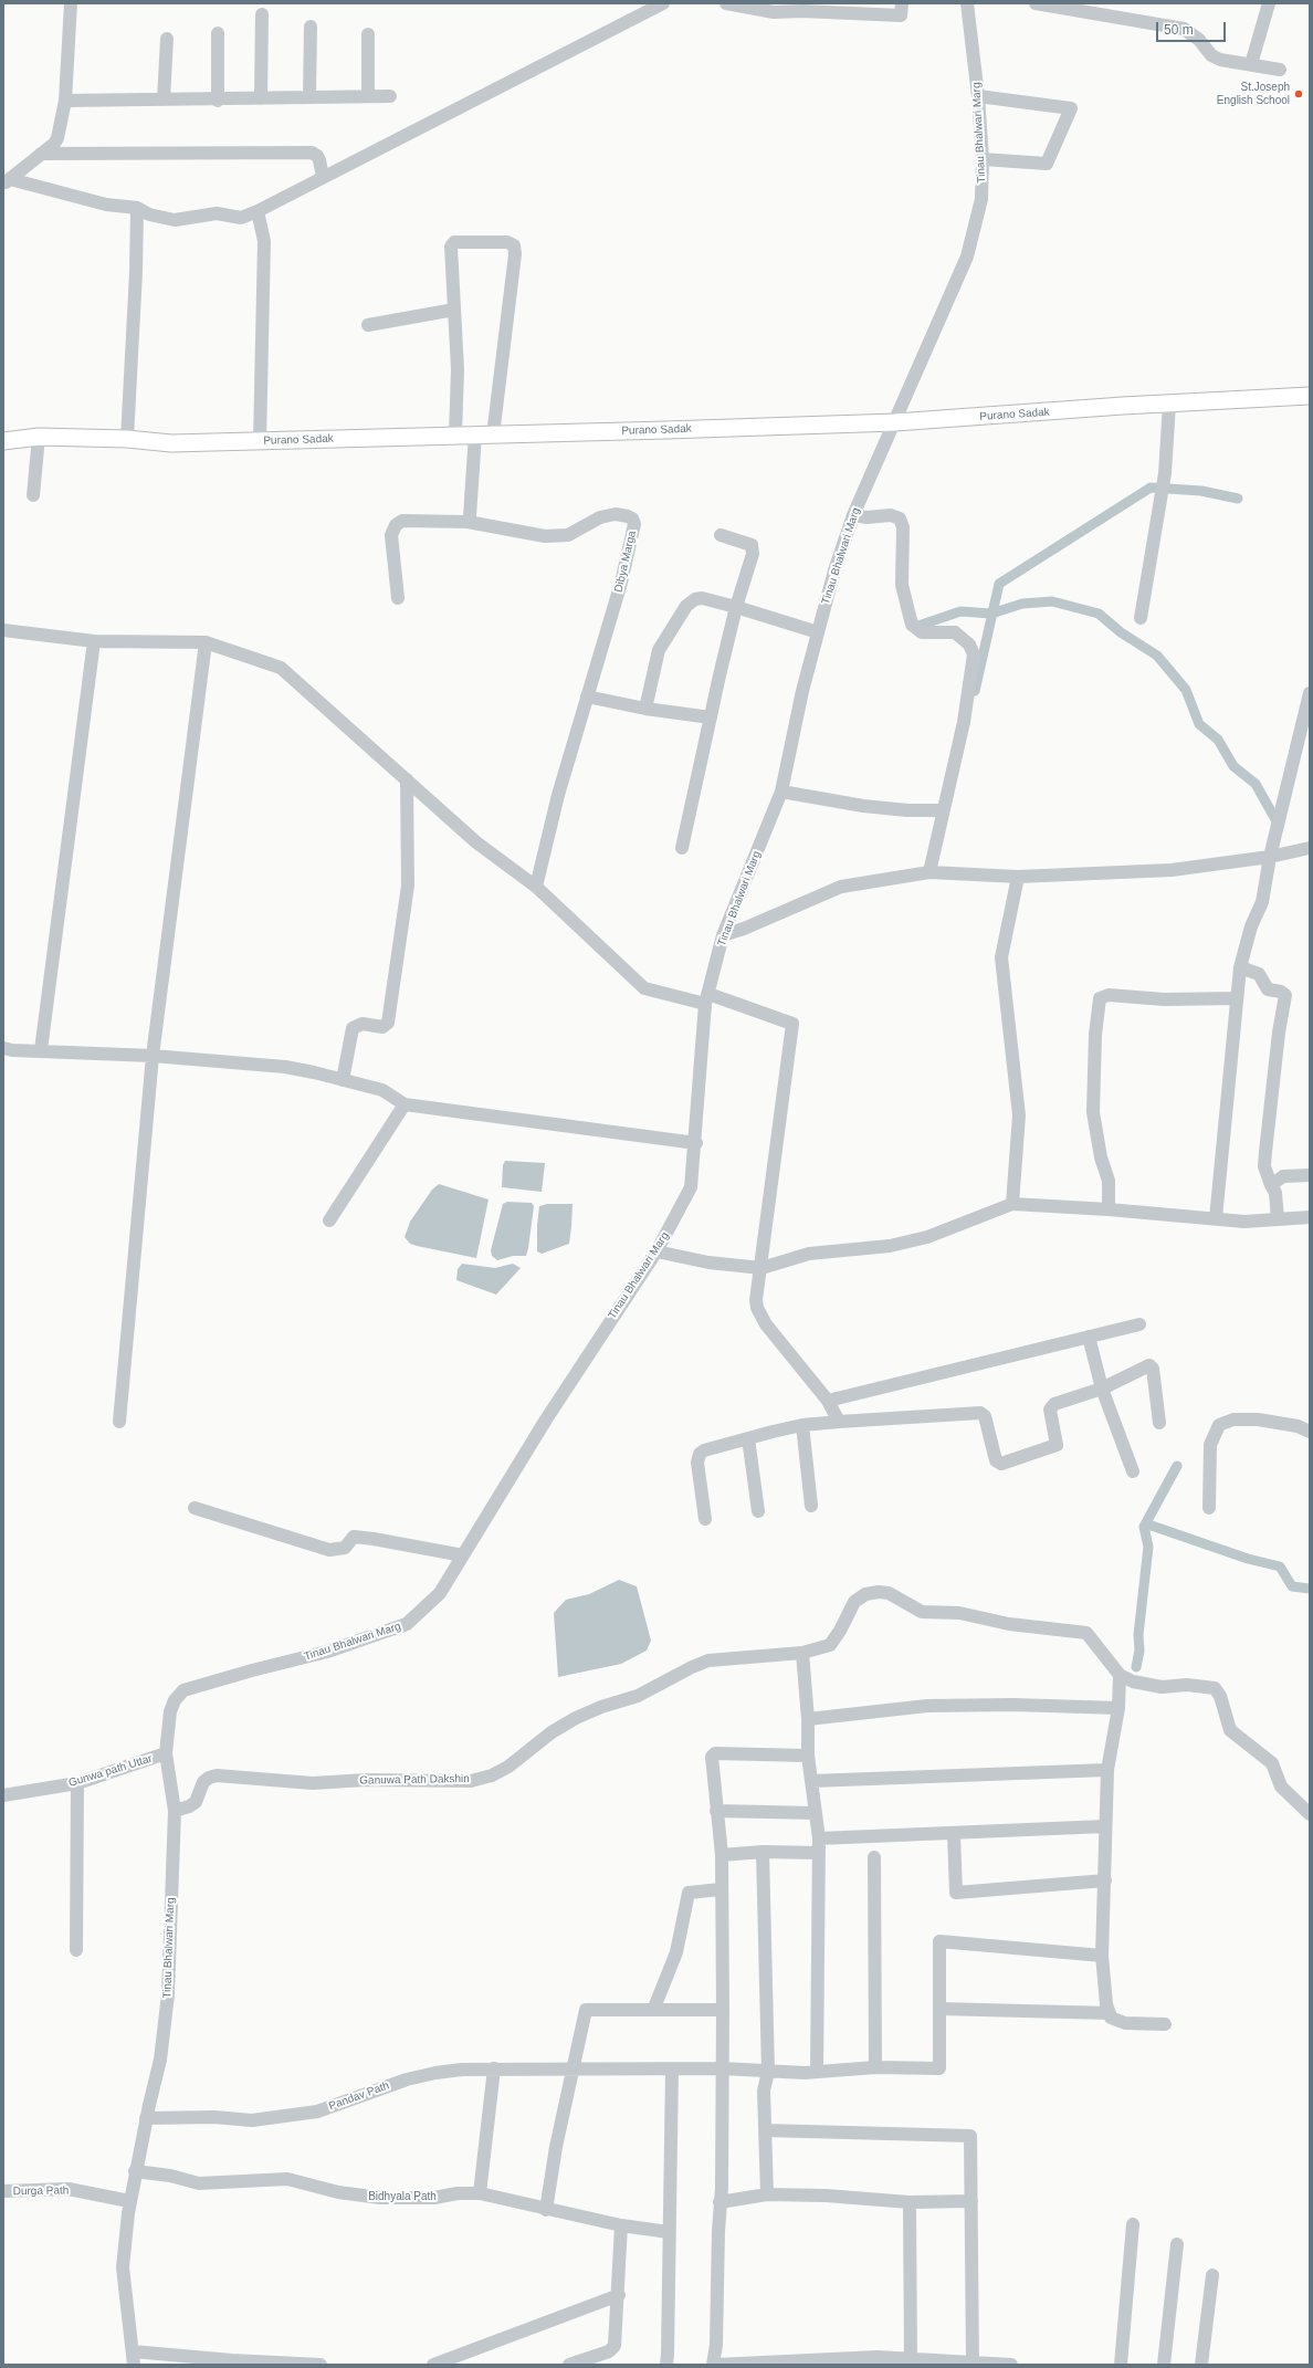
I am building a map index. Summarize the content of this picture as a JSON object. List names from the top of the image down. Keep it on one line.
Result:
{"streets":{"main road":["Purano Sadak"],"street":["Tinau Bhalwari Marg","Dibya Marga","Gunwa path Uttar","Ganuwa Path Dakshin","Pandav Path","Durga Path","Bidhyala Path"]},"crossings":[["Tinau Bhalwari Marg","Purano Sadak"],["Tinau Bhalwari Marg","Gunwa path Uttar"],["Tinau Bhalwari Marg","Ganuwa Path Dakshin"],["Tinau Bhalwari Marg","Pandav Path"],["Tinau Bhalwari Marg","Durga Path"],["Tinau Bhalwari Marg","Bidhyala Path"]],"places":["St.Joseph English School"],"scale_bar":"50 m"}
